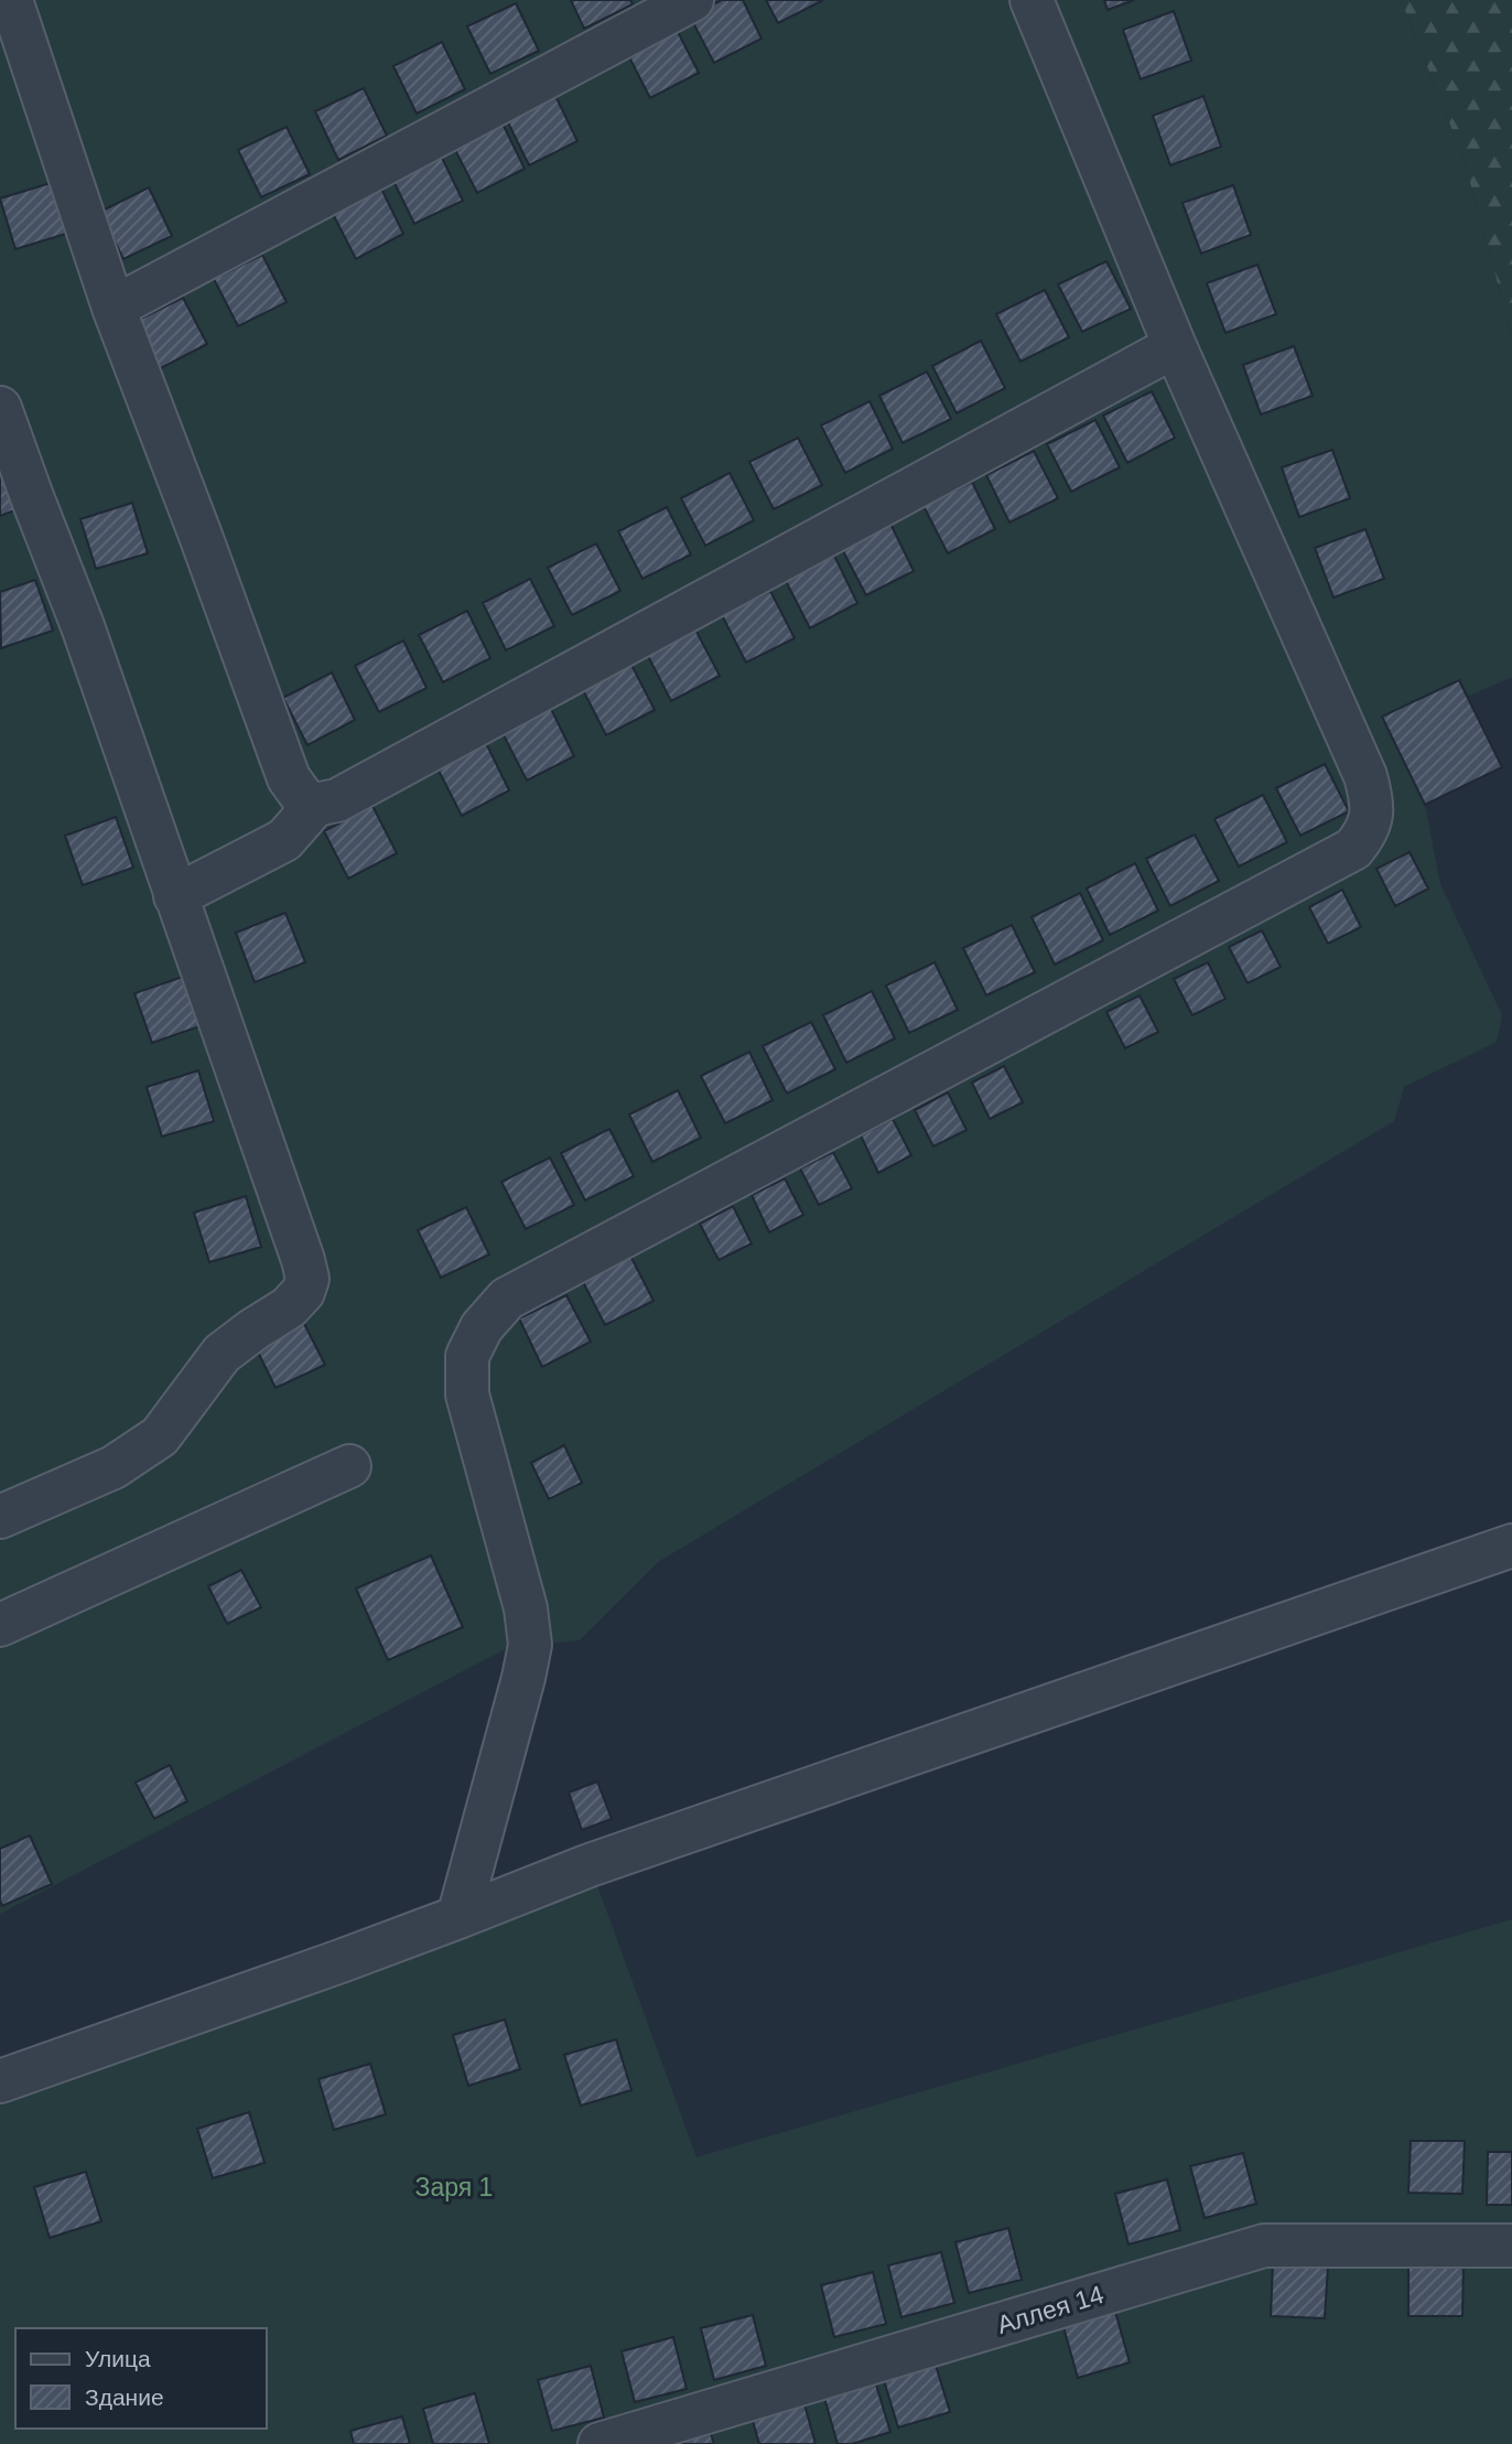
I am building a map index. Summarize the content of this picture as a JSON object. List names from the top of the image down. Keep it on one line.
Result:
{"streets":{"lane":["Аллея 14"]},"parks":["Заря 1"],"legend":["Улица","Здание"]}
